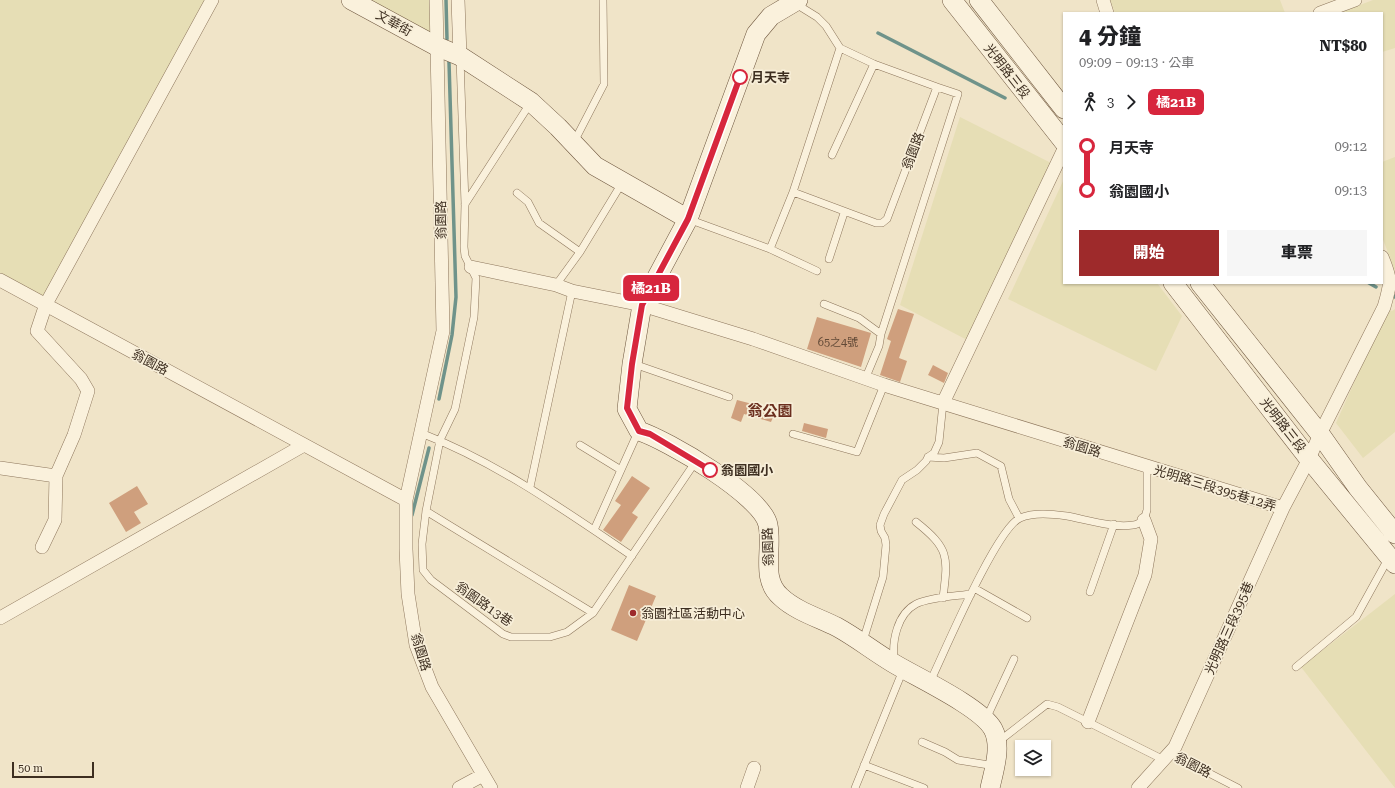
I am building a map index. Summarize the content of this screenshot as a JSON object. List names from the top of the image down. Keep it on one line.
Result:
{"streets":{"street":["文華街","光明路三段","翁園路","光明路三段395巷12弄","光明路三段395巷"],"lane":["翁園路13巷"]},"crossings":[["文華街","翁園路"],["光明路三段","光明路三段395巷"],["翁園路","光明路三段395巷12弄"],["翁園路","翁園路13巷"],["翁園路","光明路三段395巷"],["光明路三段395巷12弄","光明路三段395巷"]],"districts":["翁公園"],"places":["月天寺","翁園國小","翁園社區活動中心"],"lines":["bus line 橘21B"],"house_numbers":["65之4號"],"scale_bar":"50 m","page":{"on_map":"橘21B","heading":["4 分鐘","09:09 – 09:13 · 公車","NT$80"],"legs":["3","橘21B"],"list":[{"name":"月天寺","value":"09:12"},{"name":"翁園國小","value":"09:13"}],"buttons":["開始","車票"],"scale":"50 m"}}
